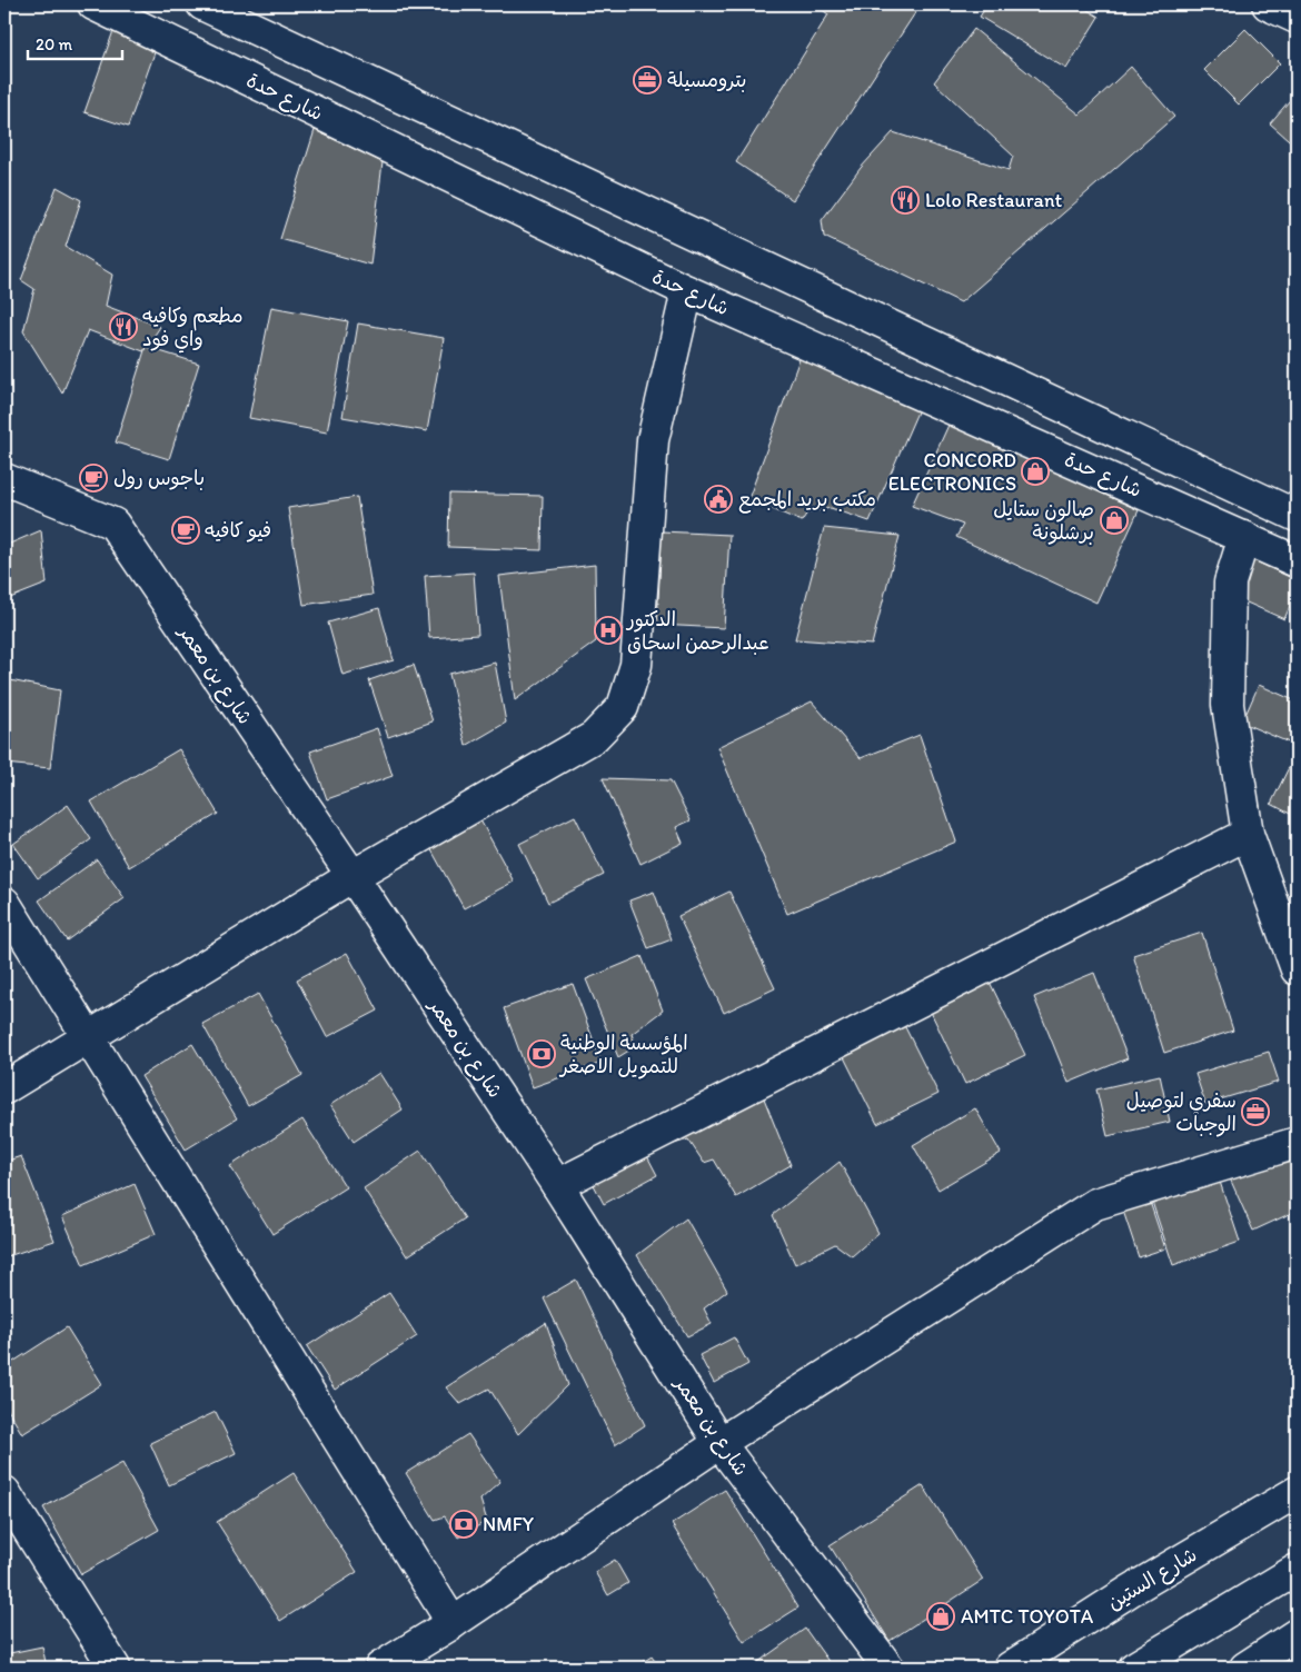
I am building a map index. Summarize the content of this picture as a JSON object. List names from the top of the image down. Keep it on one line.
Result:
{"streets":{"main road":["شارع حدة","شارع بن معمر","شارع الستين"]},"places":{"office":["بترومسيلة","سفري لتوصيل الوجبات"],"restaurant":["Lolo Restaurant","مطعم وكافيه واي فود"],"shop":["CONCORD ELECTRONICS","صالون ستايل برشلونة","AMTC TOYOTA"],"cafe":["باجوس رول","فيو كافيه"],"public building":["مكتب بريد المجمع"],"hospital":["الدكتور عبدالرحمن اسحاق"],"bank":["المؤسسة الوطنية للتمويل الاصغر","NMFY"]},"scale_bar":"20 m"}
